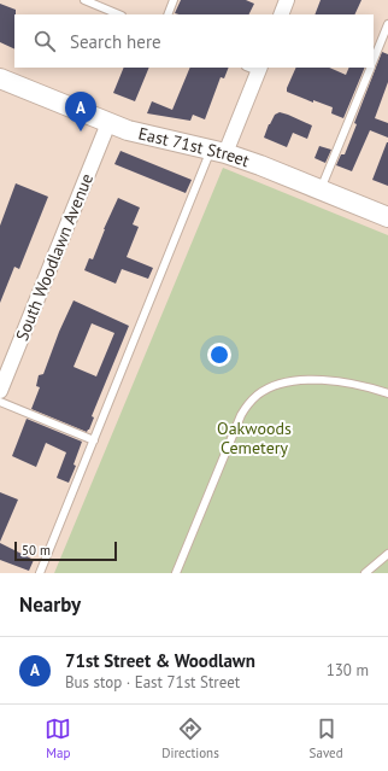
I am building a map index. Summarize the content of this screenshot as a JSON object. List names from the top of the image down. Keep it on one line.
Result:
{"streets":{"main road":["East 71st Street"],"street":["South Woodlawn Avenue"]},"crossings":[["East 71st Street","South Woodlawn Avenue"]],"parks":["Oakwoods Cemetery"],"scale_bar":"50 m","page":{"search":"Search here","pins":"A","scale":"50 m","heading":"Nearby","list":[{"mark":"A","name":"71st Street & Woodlawn","note":"Bus stop · East 71st Street","value":"130 m"}],"nav":["Map","Directions","Saved"]}}
